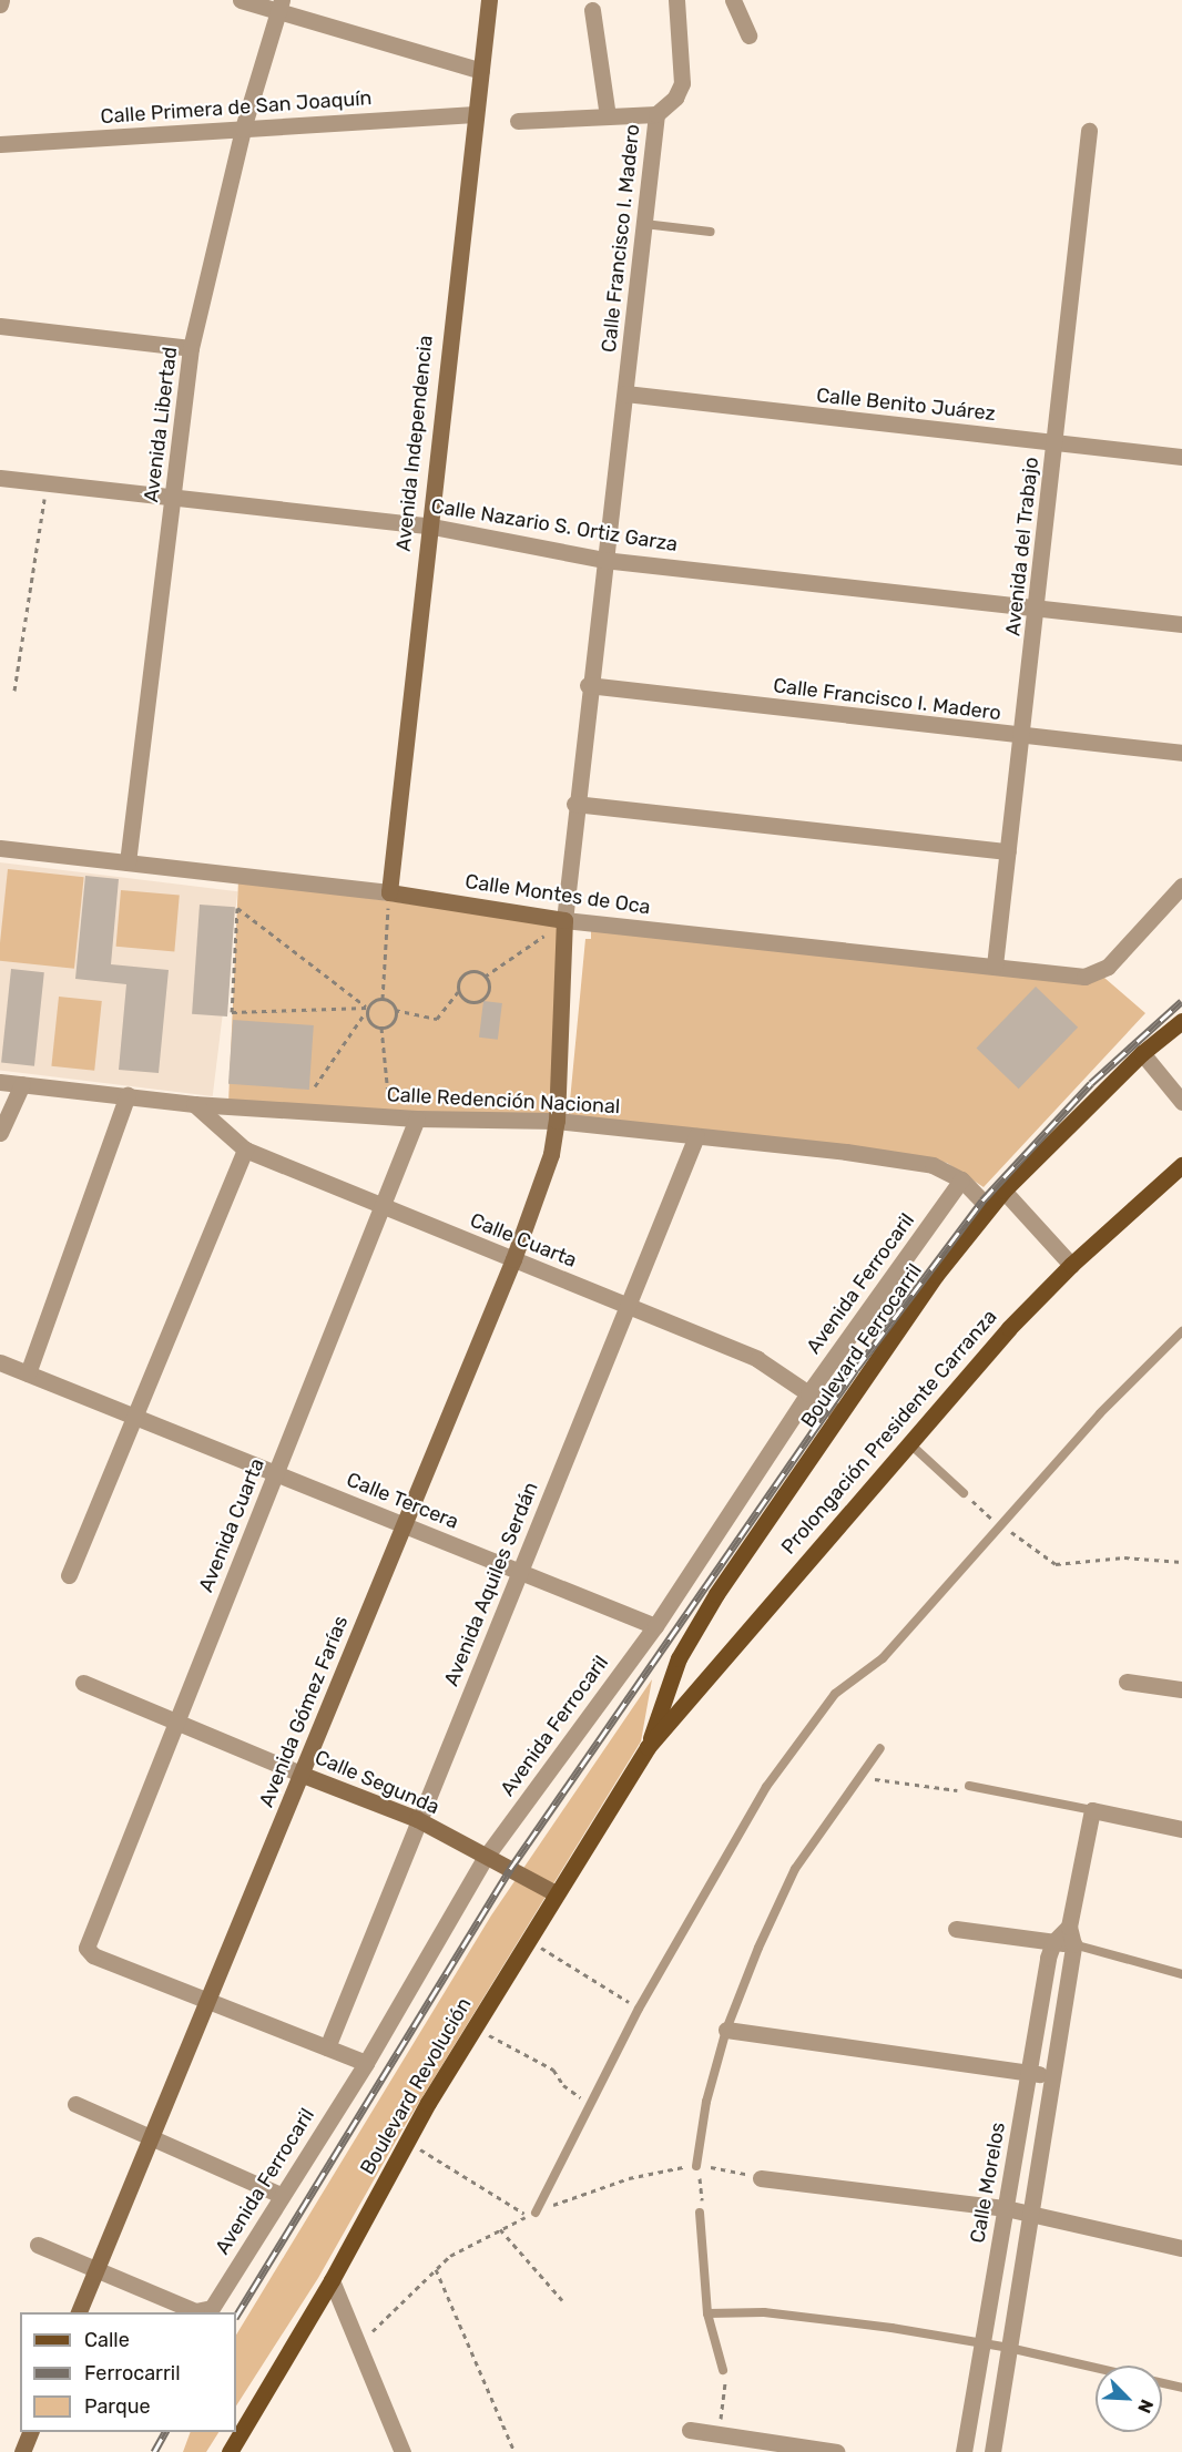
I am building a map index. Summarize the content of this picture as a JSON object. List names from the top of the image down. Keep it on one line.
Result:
{"streets":{"main road":["Calle Francisco I. Madero","Avenida Independencia","Calle Montes de Oca","Boulevard Ferrocarril","Prolongación Presidente Carranza","Avenida Gómez Farías","Calle Segunda","Boulevard Revolución"],"street":["Calle Primera de San Joaquín","Calle Benito Juárez","Avenida Libertad","Calle Nazario S. Ortiz Garza","Avenida del Trabajo","Calle Redención Nacional","Calle Cuarta","Avenida Ferrocaril","Calle Tercera","Avenida Cuarta","Avenida Aquiles Serdán","Calle Morelos"]},"crossings":[["Calle Primera de San Joaquín","Avenida Libertad"],["Calle Primera de San Joaquín","Avenida Independencia"],["Calle Francisco I. Madero","Calle Benito Juárez"],["Calle Francisco I. Madero","Calle Nazario S. Ortiz Garza"],["Calle Francisco I. Madero","Avenida del Trabajo"],["Calle Francisco I. Madero","Calle Montes de Oca"],["Calle Francisco I. Madero","Calle Redención Nacional"],["Calle Francisco I. Madero","Avenida Gómez Farías"],["Calle Benito Juárez","Avenida del Trabajo"],["Avenida Libertad","Calle Nazario S. Ortiz Garza"],["Avenida Libertad","Calle Montes de Oca"],["Avenida Independencia","Calle Nazario S. Ortiz Garza"],["Avenida Independencia","Calle Montes de Oca"],["Calle Nazario S. Ortiz Garza","Avenida del Trabajo"],["Avenida del Trabajo","Calle Montes de Oca"],["Calle Redención Nacional","Calle Cuarta"],["Calle Redención Nacional","Avenida Ferrocaril"],["Calle Redención Nacional","Boulevard Ferrocarril"],["Calle Redención Nacional","Avenida Cuarta"],["Calle Redención Nacional","Avenida Aquiles Serdán"],["Calle Redención Nacional","Avenida Gómez Farías"],["Calle Cuarta","Avenida Ferrocaril"],["Calle Cuarta","Boulevard Ferrocarril"],["Calle Cuarta","Avenida Cuarta"],["Calle Cuarta","Avenida Aquiles Serdán"],["Calle Cuarta","Avenida Gómez Farías"],["Avenida Ferrocaril","Calle Tercera"],["Avenida Ferrocaril","Avenida Gómez Farías"],["Avenida Ferrocaril","Calle Segunda"],["Boulevard Ferrocarril","Prolongación Presidente Carranza"],["Boulevard Ferrocarril","Boulevard Revolución"],["Prolongación Presidente Carranza","Boulevard Revolución"],["Calle Tercera","Avenida Cuarta"],["Calle Tercera","Avenida Aquiles Serdán"],["Calle Tercera","Avenida Gómez Farías"],["Avenida Cuarta","Avenida Gómez Farías"],["Avenida Cuarta","Calle Segunda"],["Avenida Aquiles Serdán","Calle Segunda"],["Avenida Gómez Farías","Calle Segunda"],["Calle Segunda","Boulevard Revolución"]],"legend":["Calle","Ferrocarril","Parque"],"north":"bottom right"}
